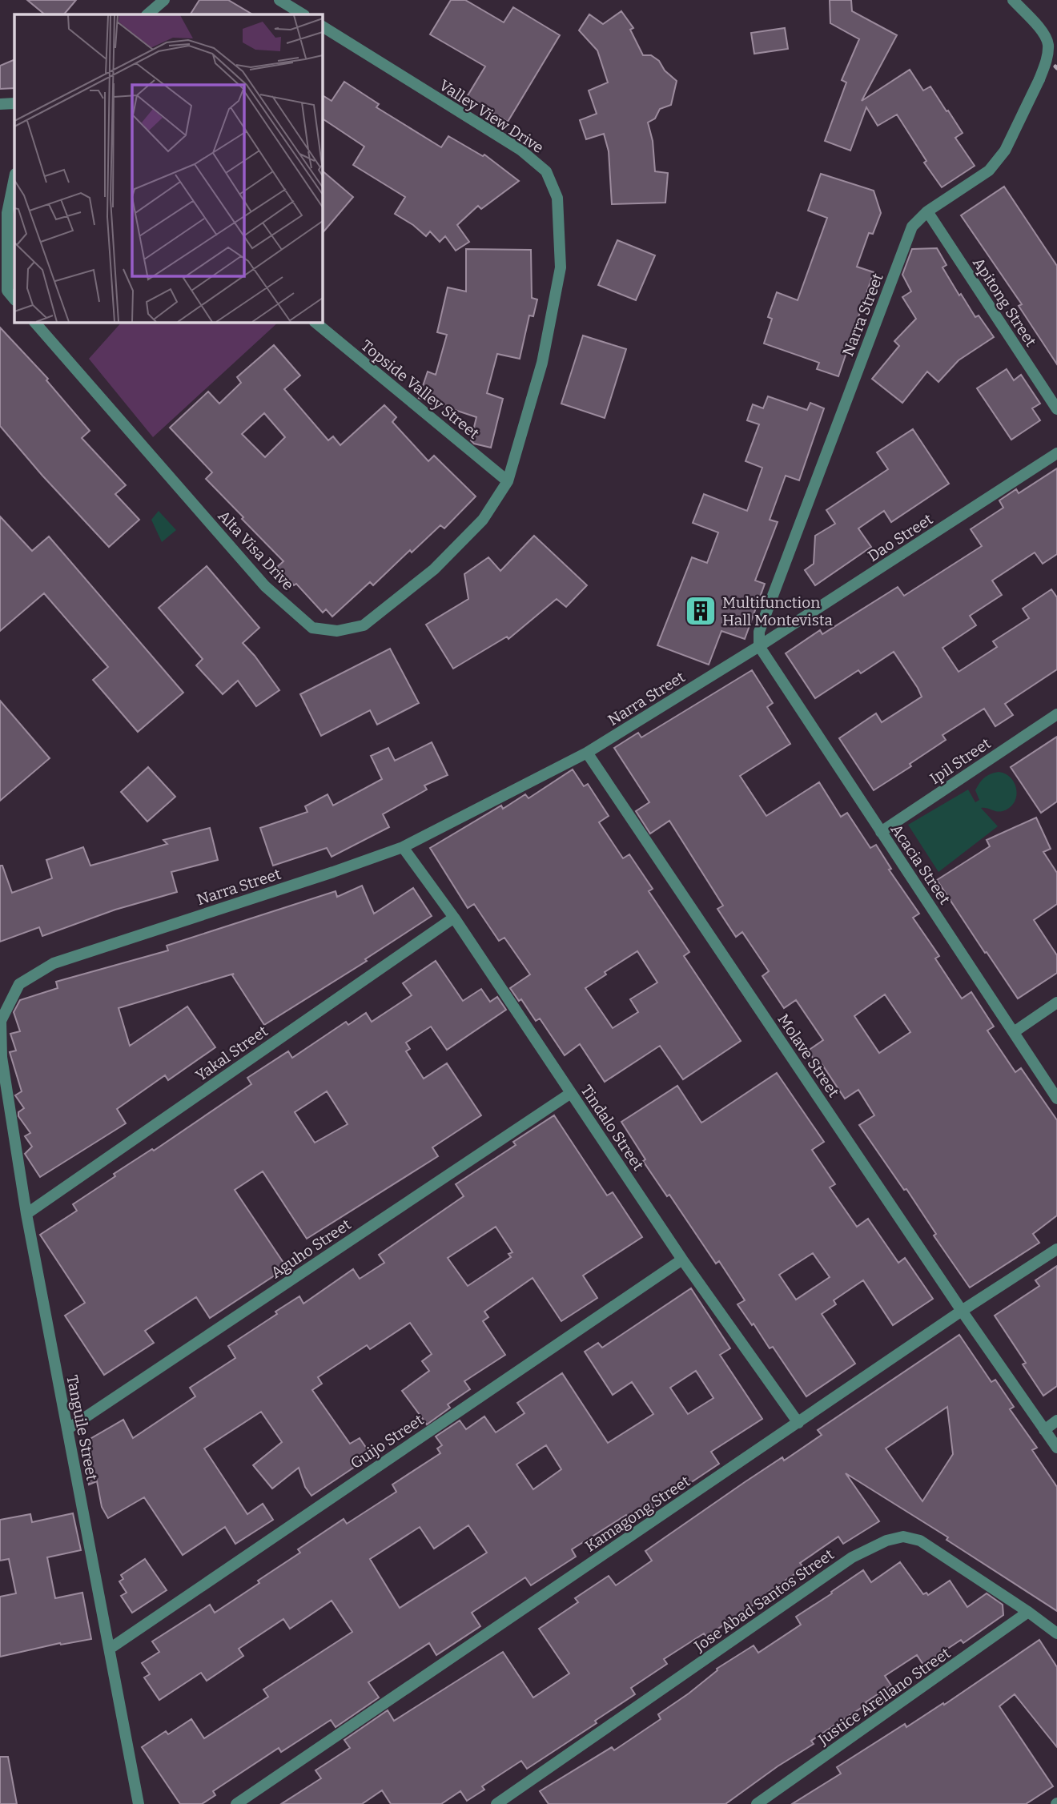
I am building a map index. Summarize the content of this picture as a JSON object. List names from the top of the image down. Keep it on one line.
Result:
{"streets":{"street":["Valley View Drive","Apitong Street","Narra Street","Topside Valley Street","Dao Street","Alta Visa Drive","Ipil Street","Acacia Street","Yakal Street","Molave Street","Tindalo Street","Aguho Street","Tanguile Street","Guijo Street","Kamagong Street","Jose Abad Santos Street","Justice Arellano Street"]},"crossings":[["Valley View Drive","Topside Valley Street"],["Valley View Drive","Alta Visa Drive"],["Apitong Street","Narra Street"],["Narra Street","Dao Street"],["Narra Street","Acacia Street"],["Narra Street","Molave Street"],["Narra Street","Tindalo Street"],["Narra Street","Tanguile Street"],["Topside Valley Street","Alta Visa Drive"],["Dao Street","Acacia Street"],["Ipil Street","Acacia Street"],["Yakal Street","Tindalo Street"],["Yakal Street","Tanguile Street"],["Molave Street","Kamagong Street"],["Tindalo Street","Aguho Street"],["Tindalo Street","Guijo Street"],["Tindalo Street","Kamagong Street"],["Aguho Street","Tanguile Street"],["Tanguile Street","Guijo Street"],["Jose Abad Santos Street","Justice Arellano Street"]],"places":{"building":["Multifunction Hall Montevista"]}}
